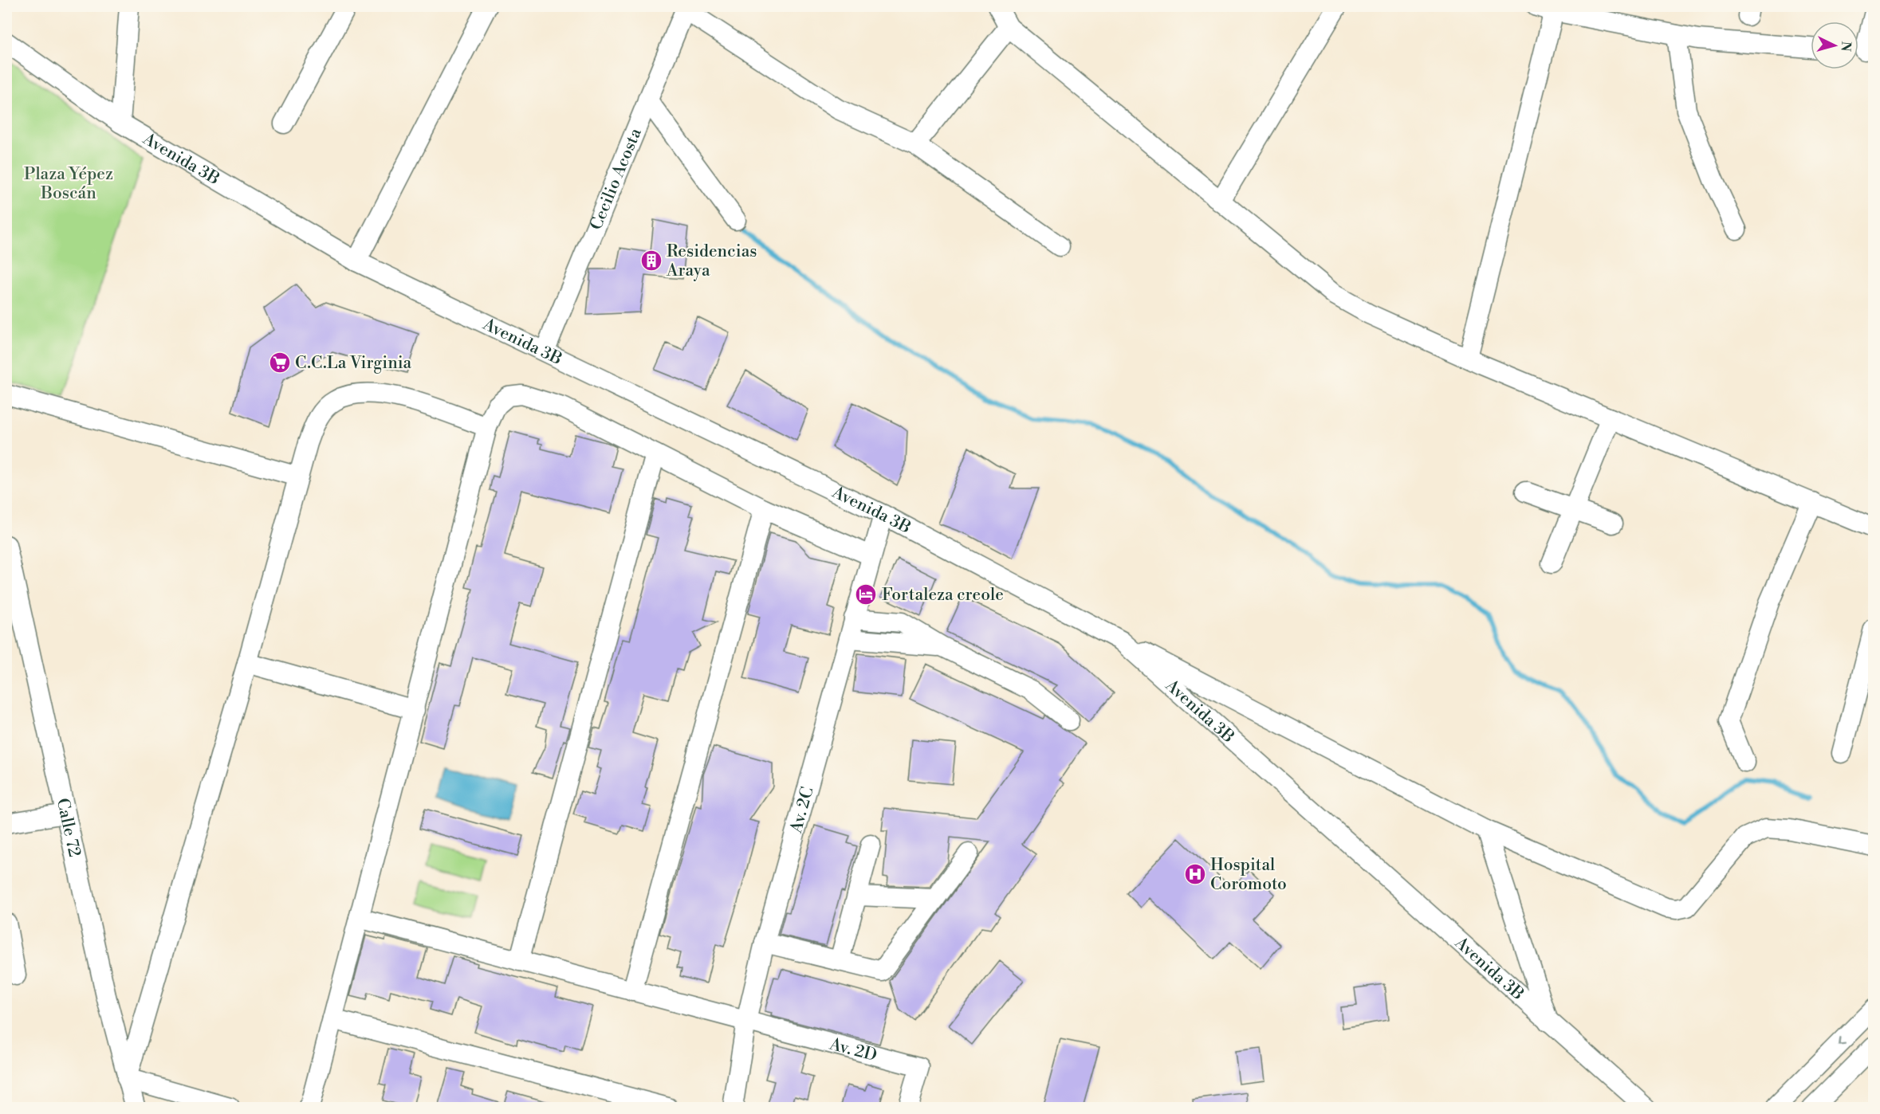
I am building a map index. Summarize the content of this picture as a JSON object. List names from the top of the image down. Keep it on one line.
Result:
{"streets":{"street":["Avenida 3B","Cecilio Acosta","Av. 2C","Calle 72","Av. 2D"]},"crossings":[["Avenida 3B","Cecilio Acosta"],["Avenida 3B","Av. 2C"],["Av. 2C","Av. 2D"]],"parks":["Plaza Yépez Boscán"],"places":{"building":["Residencias Araya"],"supermarket":["C.C.La Virginia"],"hotel":["Fortaleza creole"],"hospital":["Hospital Coromoto"]},"north":"right"}
